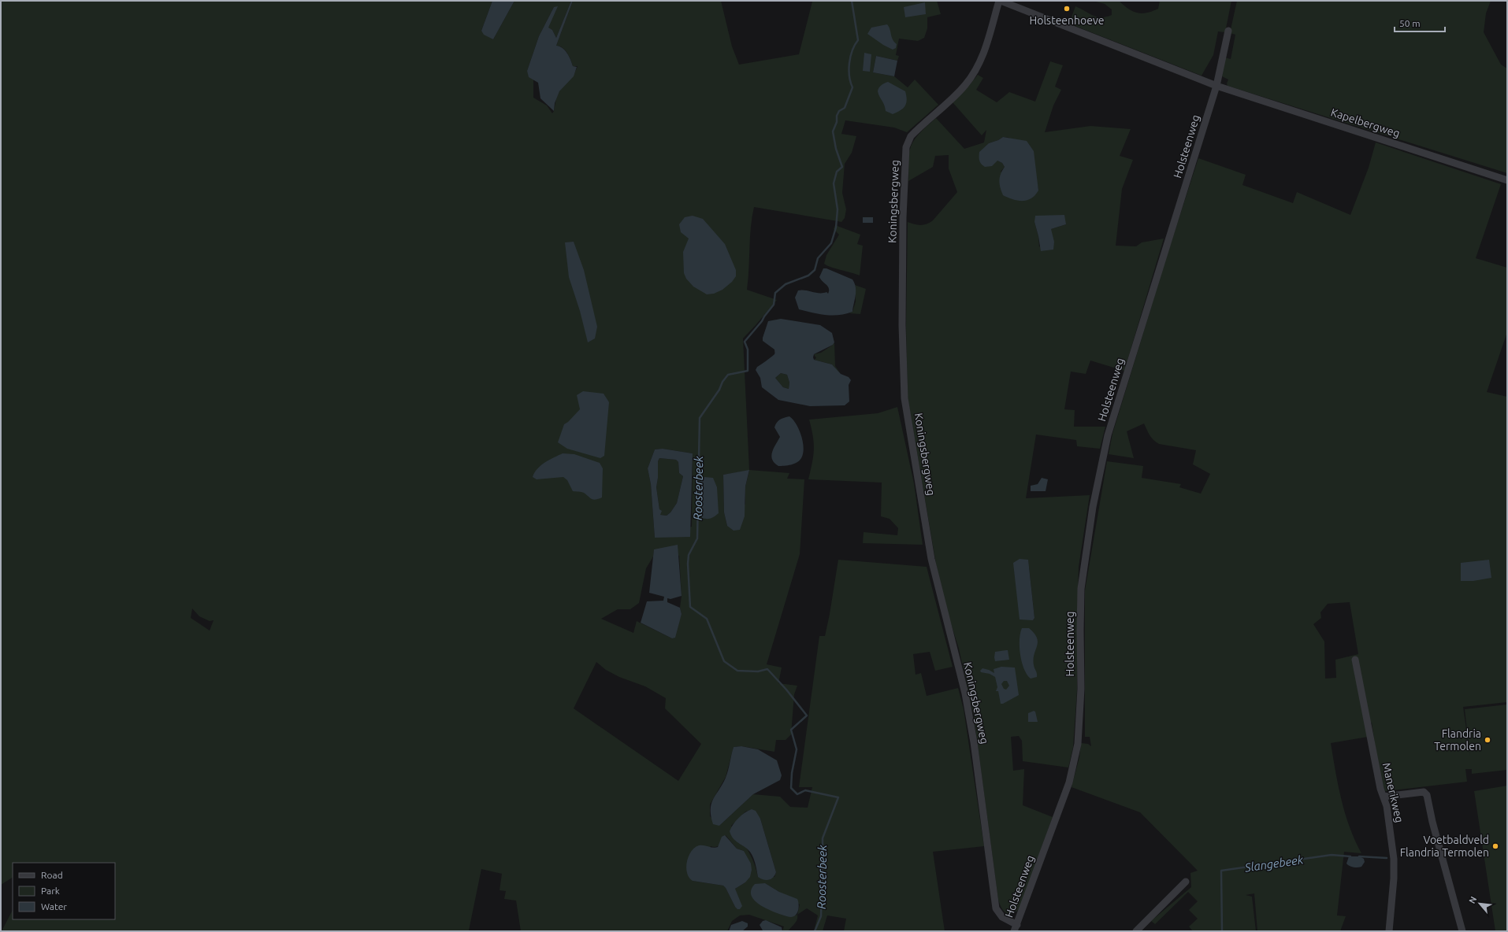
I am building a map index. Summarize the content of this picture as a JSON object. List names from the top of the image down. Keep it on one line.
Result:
{"streets":{"street":["Kapelbergweg","Holsteenweg","Koningsbergweg","Manerikweg"]},"crossings":[["Kapelbergweg","Holsteenweg"],["Holsteenweg","Koningsbergweg"]],"water":["Roosterbeek","Slangebeek"],"places":["Holsteenhoeve","Flandria Termolen","Voetbaldveld Flandria Termolen"],"legend":["Road","Park","Water"],"scale_bar":"50 m","north":"top left"}
